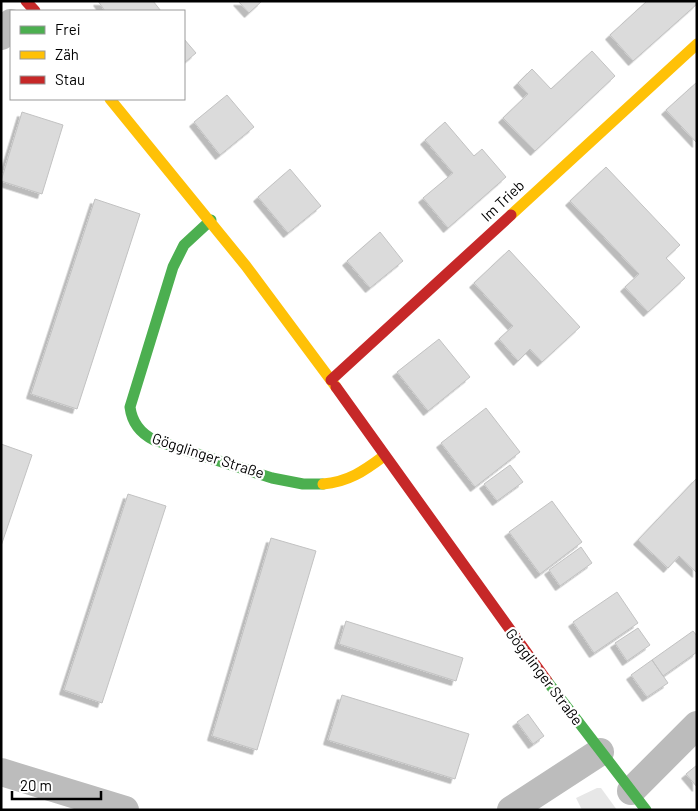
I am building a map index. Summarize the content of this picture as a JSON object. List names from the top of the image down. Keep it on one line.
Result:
{"streets":{"street":["Im Trieb","Gögglinger Straße"]},"crossings":[["Im Trieb","Gögglinger Straße"]],"legend":["Frei","Zäh","Stau"],"scale_bar":"20 m"}
